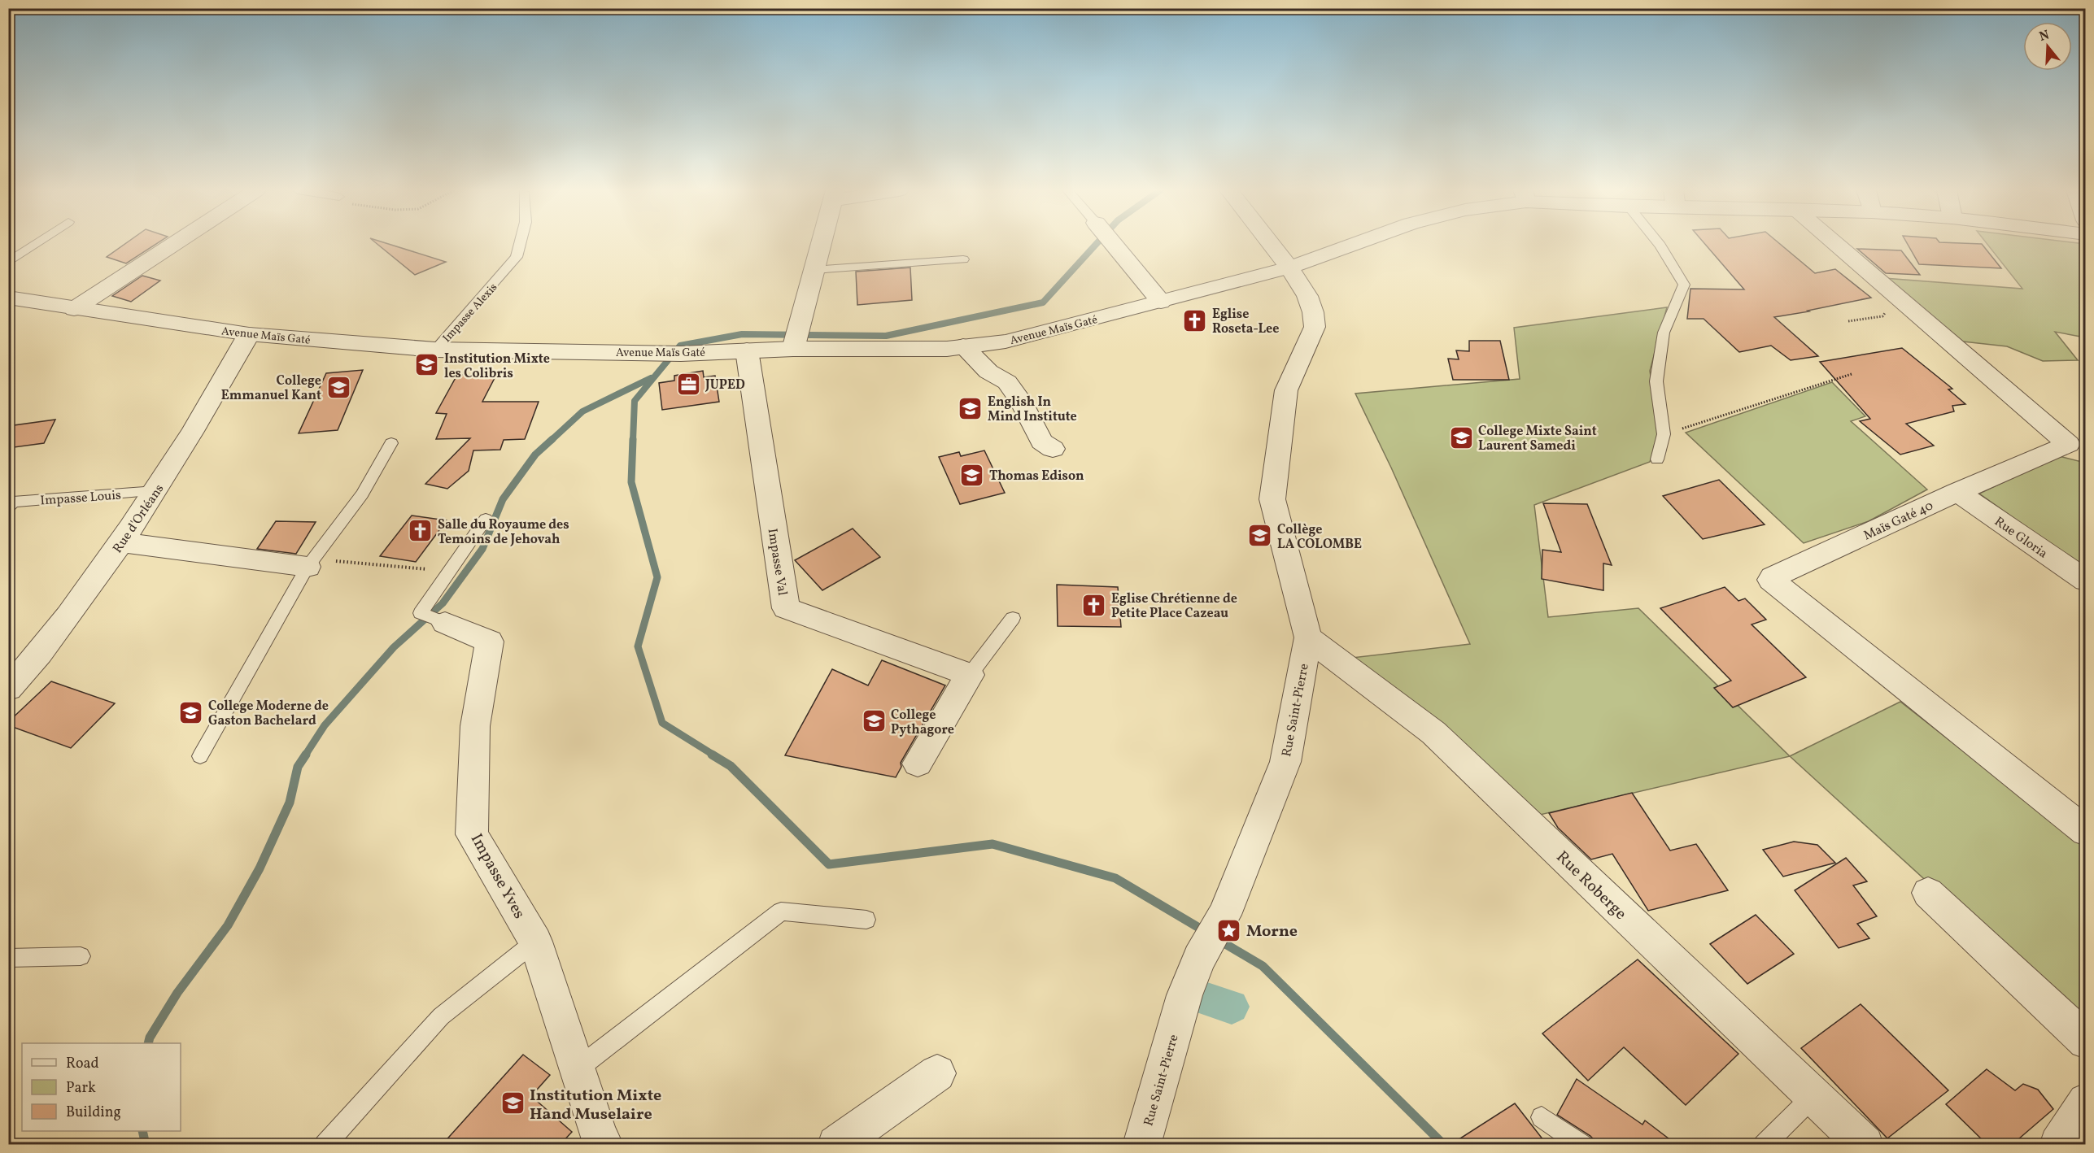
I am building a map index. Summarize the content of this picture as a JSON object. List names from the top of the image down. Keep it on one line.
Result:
{"streets":{"street":["Avenue Maïs Gaté","Rue d'Orléans","Maïs Gaté 40","Rue Gloria","Impasse Val","Rue Saint-Pierre","Impasse Yves","Rue Roberge"],"lane":["Impasse Alexis","Impasse Louis"]},"crossings":[["Impasse Alexis","Avenue Maïs Gaté"],["Avenue Maïs Gaté","Rue d'Orléans"],["Avenue Maïs Gaté","Impasse Val"],["Avenue Maïs Gaté","Rue Saint-Pierre"],["Impasse Louis","Rue d'Orléans"],["Maïs Gaté 40","Rue Gloria"],["Rue Saint-Pierre","Rue Roberge"]],"places":{"church":["Eglise Roseta-Lee","Salle du Royaume des Temoins de Jehovah","Eglise Chrétienne de Petite Place Cazeau"],"school or university":["Institution Mixte les Colibris","College Emmanuel Kant","English In Mind Institute","College Mixte Saint Laurent Samedi","Thomas Edison","Collège LA COLOMBE","College Moderne de Gaston Bachelard","College Pythagore","Institution Mixte Hand Muselaire"],"office":["JUPED"],"place":["Morne"]},"legend":["Road","Park","Building"],"north":"top"}
